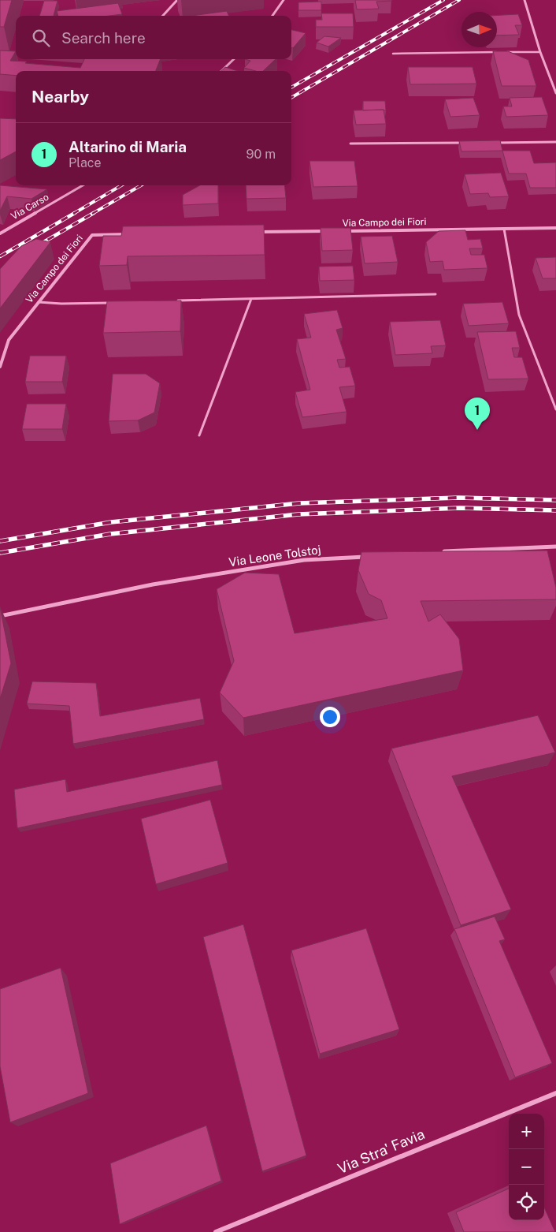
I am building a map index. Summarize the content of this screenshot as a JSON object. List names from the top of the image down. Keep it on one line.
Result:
{"streets":{"street":["Via Carso","Via Campo dei Fiori","Via Leone Tolstoj","Via Stra' Favia"]},"north":"right","page":{"search":"Search here","heading":"Nearby","list":[{"mark":"1","name":"Altarino di Maria","note":"Place","value":"90 m"}],"pins":"1","map_buttons":["+","−"]}}
